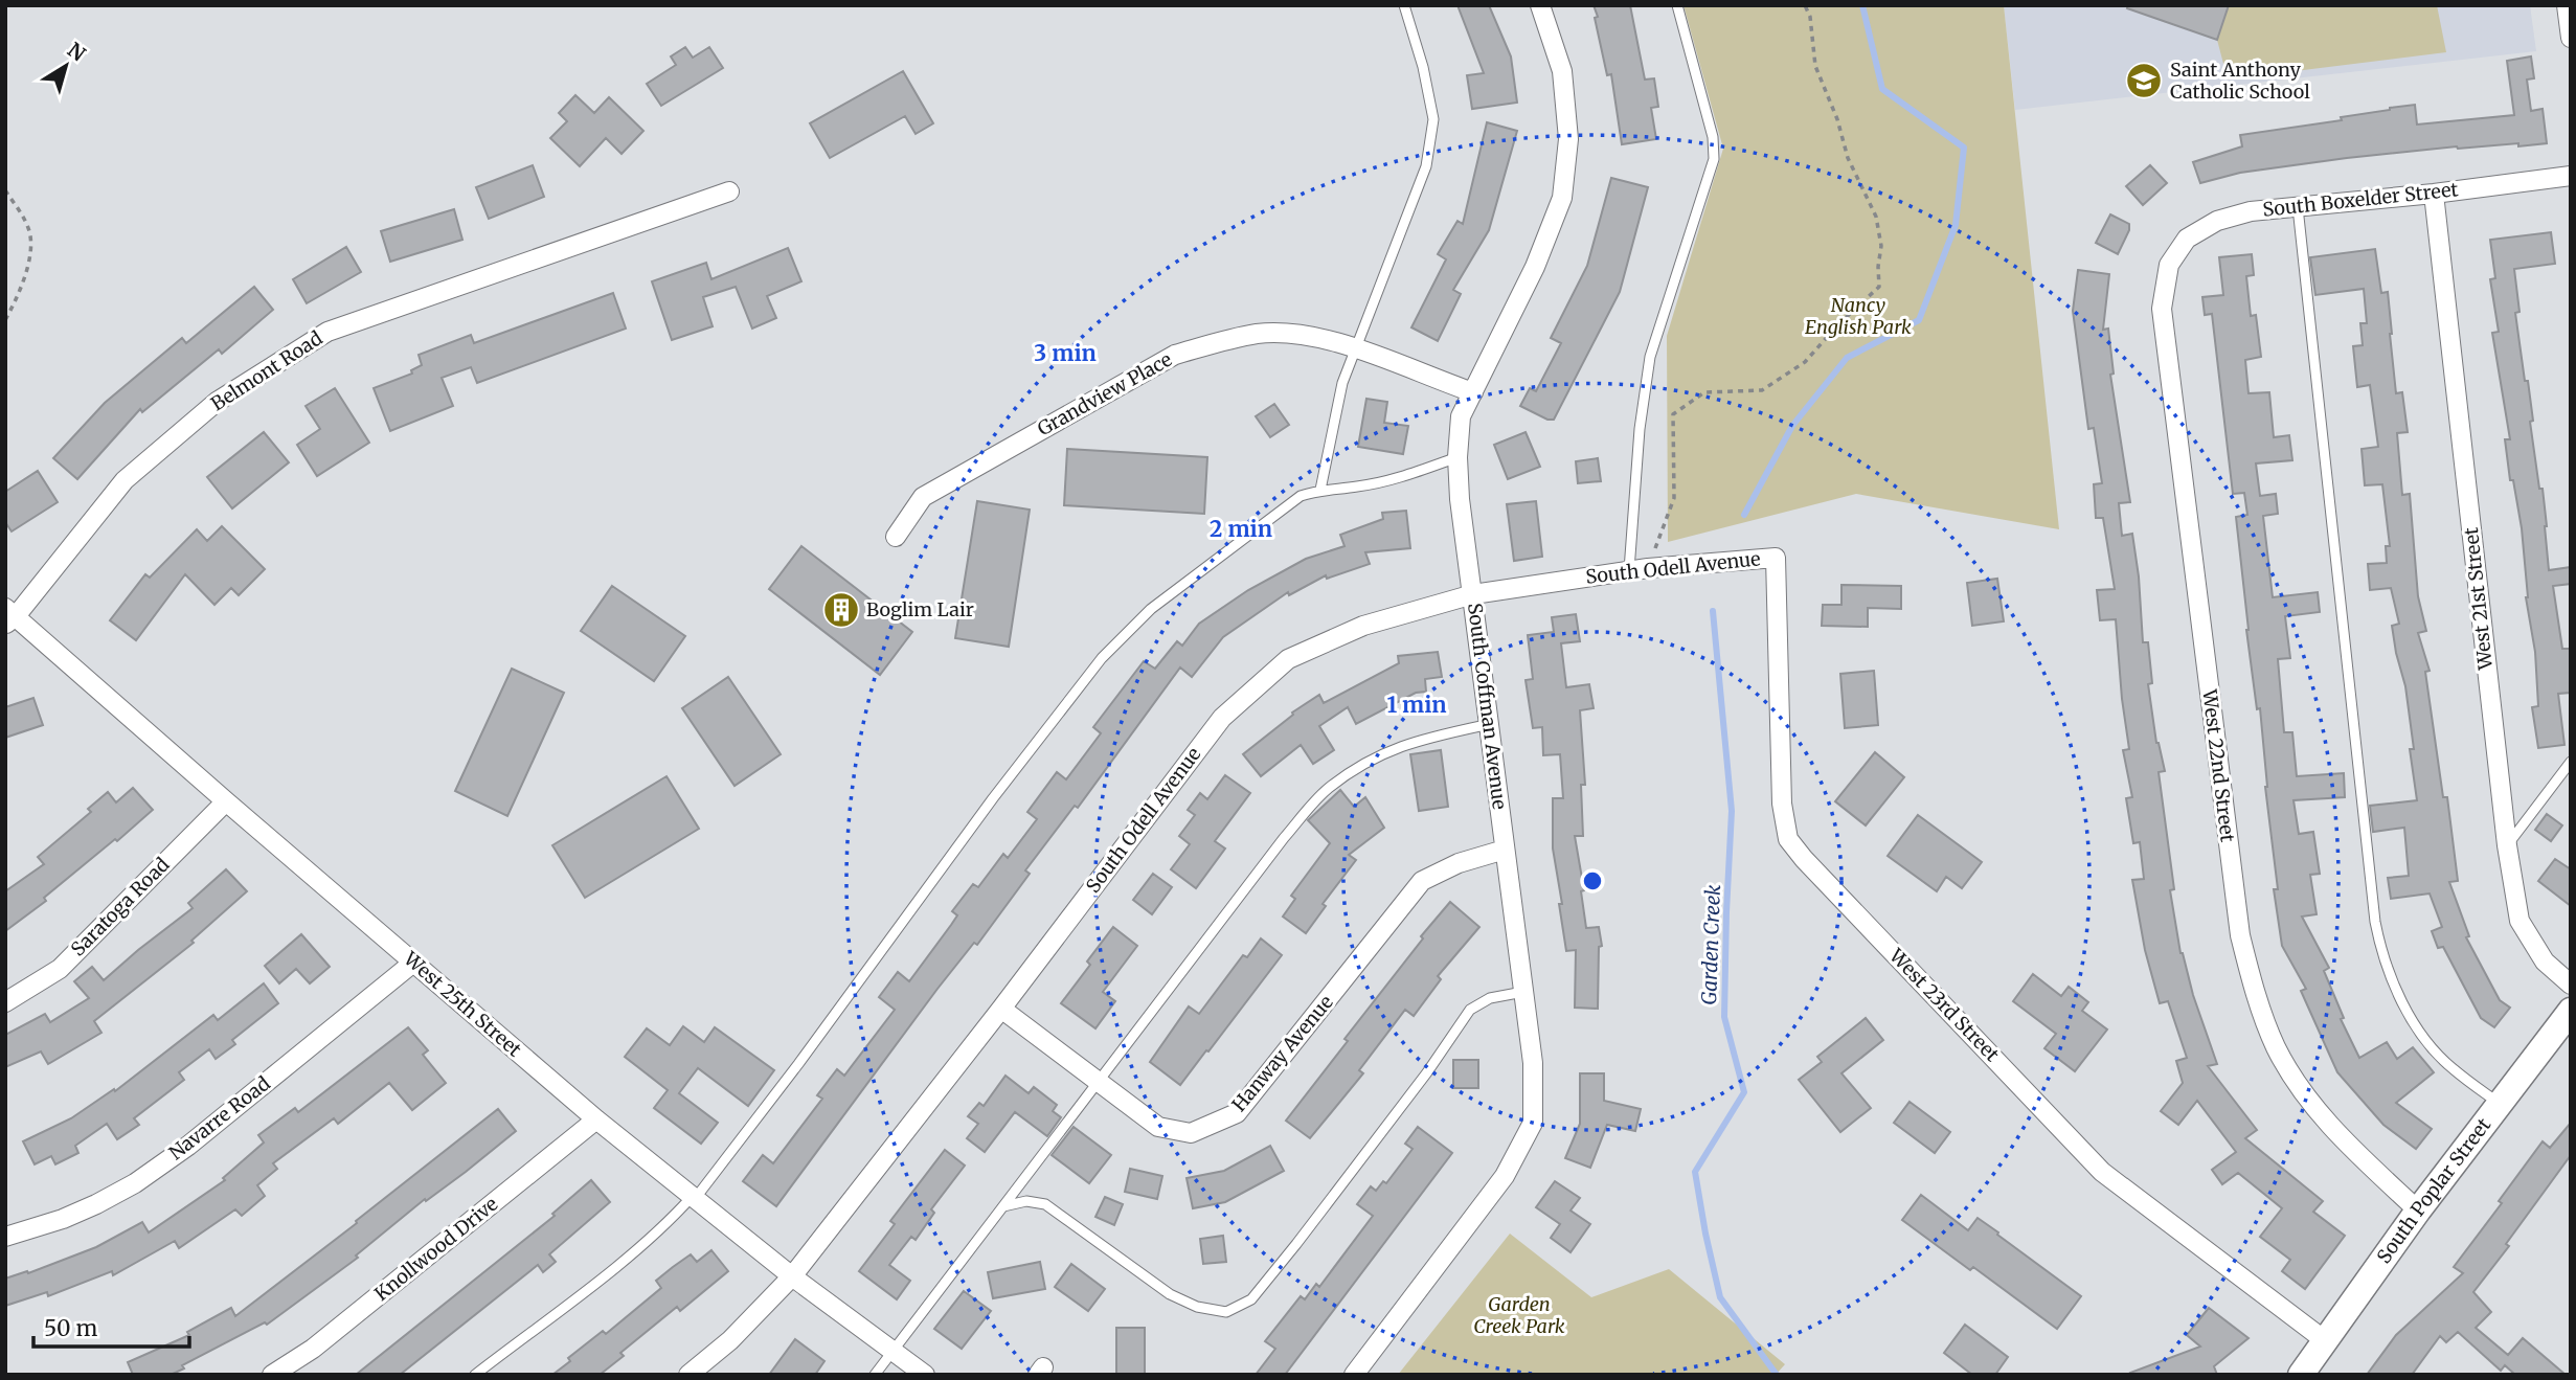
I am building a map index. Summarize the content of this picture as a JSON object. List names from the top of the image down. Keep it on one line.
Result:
{"streets":{"main road":["South Poplar Street"],"street":["South Boxelder Street","Belmont Road","Grandview Place","South Odell Avenue","West 21st Street","South Coffman Avenue","West 22nd Street","Saratoga Road","West 25th Street","West 23rd Street","Hanway Avenue","Navarre Road","Knollwood Drive"]},"crossings":[["South Boxelder Street","West 21st Street"],["South Boxelder Street","West 22nd Street"],["Belmont Road","West 25th Street"],["Grandview Place","South Coffman Avenue"],["South Odell Avenue","South Coffman Avenue"],["South Odell Avenue","West 25th Street"],["South Odell Avenue","West 23rd Street"],["South Odell Avenue","Hanway Avenue"],["South Coffman Avenue","Hanway Avenue"],["West 22nd Street","South Poplar Street"],["Saratoga Road","West 25th Street"],["West 25th Street","Navarre Road"],["West 25th Street","Knollwood Drive"],["West 23rd Street","South Poplar Street"]],"water":["Garden Creek"],"parks":["Nancy English Park","Garden Creek Park"],"places":{"school or university":["Saint Anthony Catholic School"],"building":["Boglim Lair"]},"scale_bar":"50 m","north":"top right","rings":["3 min","2 min","1 min"]}
